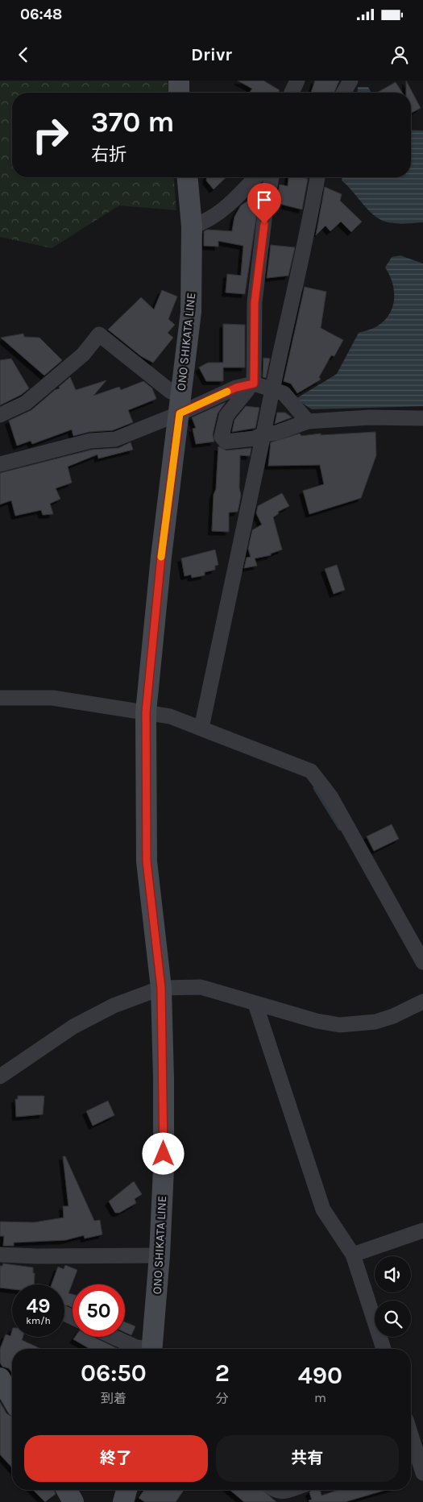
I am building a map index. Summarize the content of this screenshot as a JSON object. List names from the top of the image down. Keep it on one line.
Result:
{"streets":{"main road":["ONO SHIKATA LINE"]},"page":{"status":"06:48","header":"Drivr","turn":["370 m","右折"],"speed":"49 km/h","limit":"50","eta":["06:50","到着","2","分","490","m"],"buttons":["終了","共有"]}}
